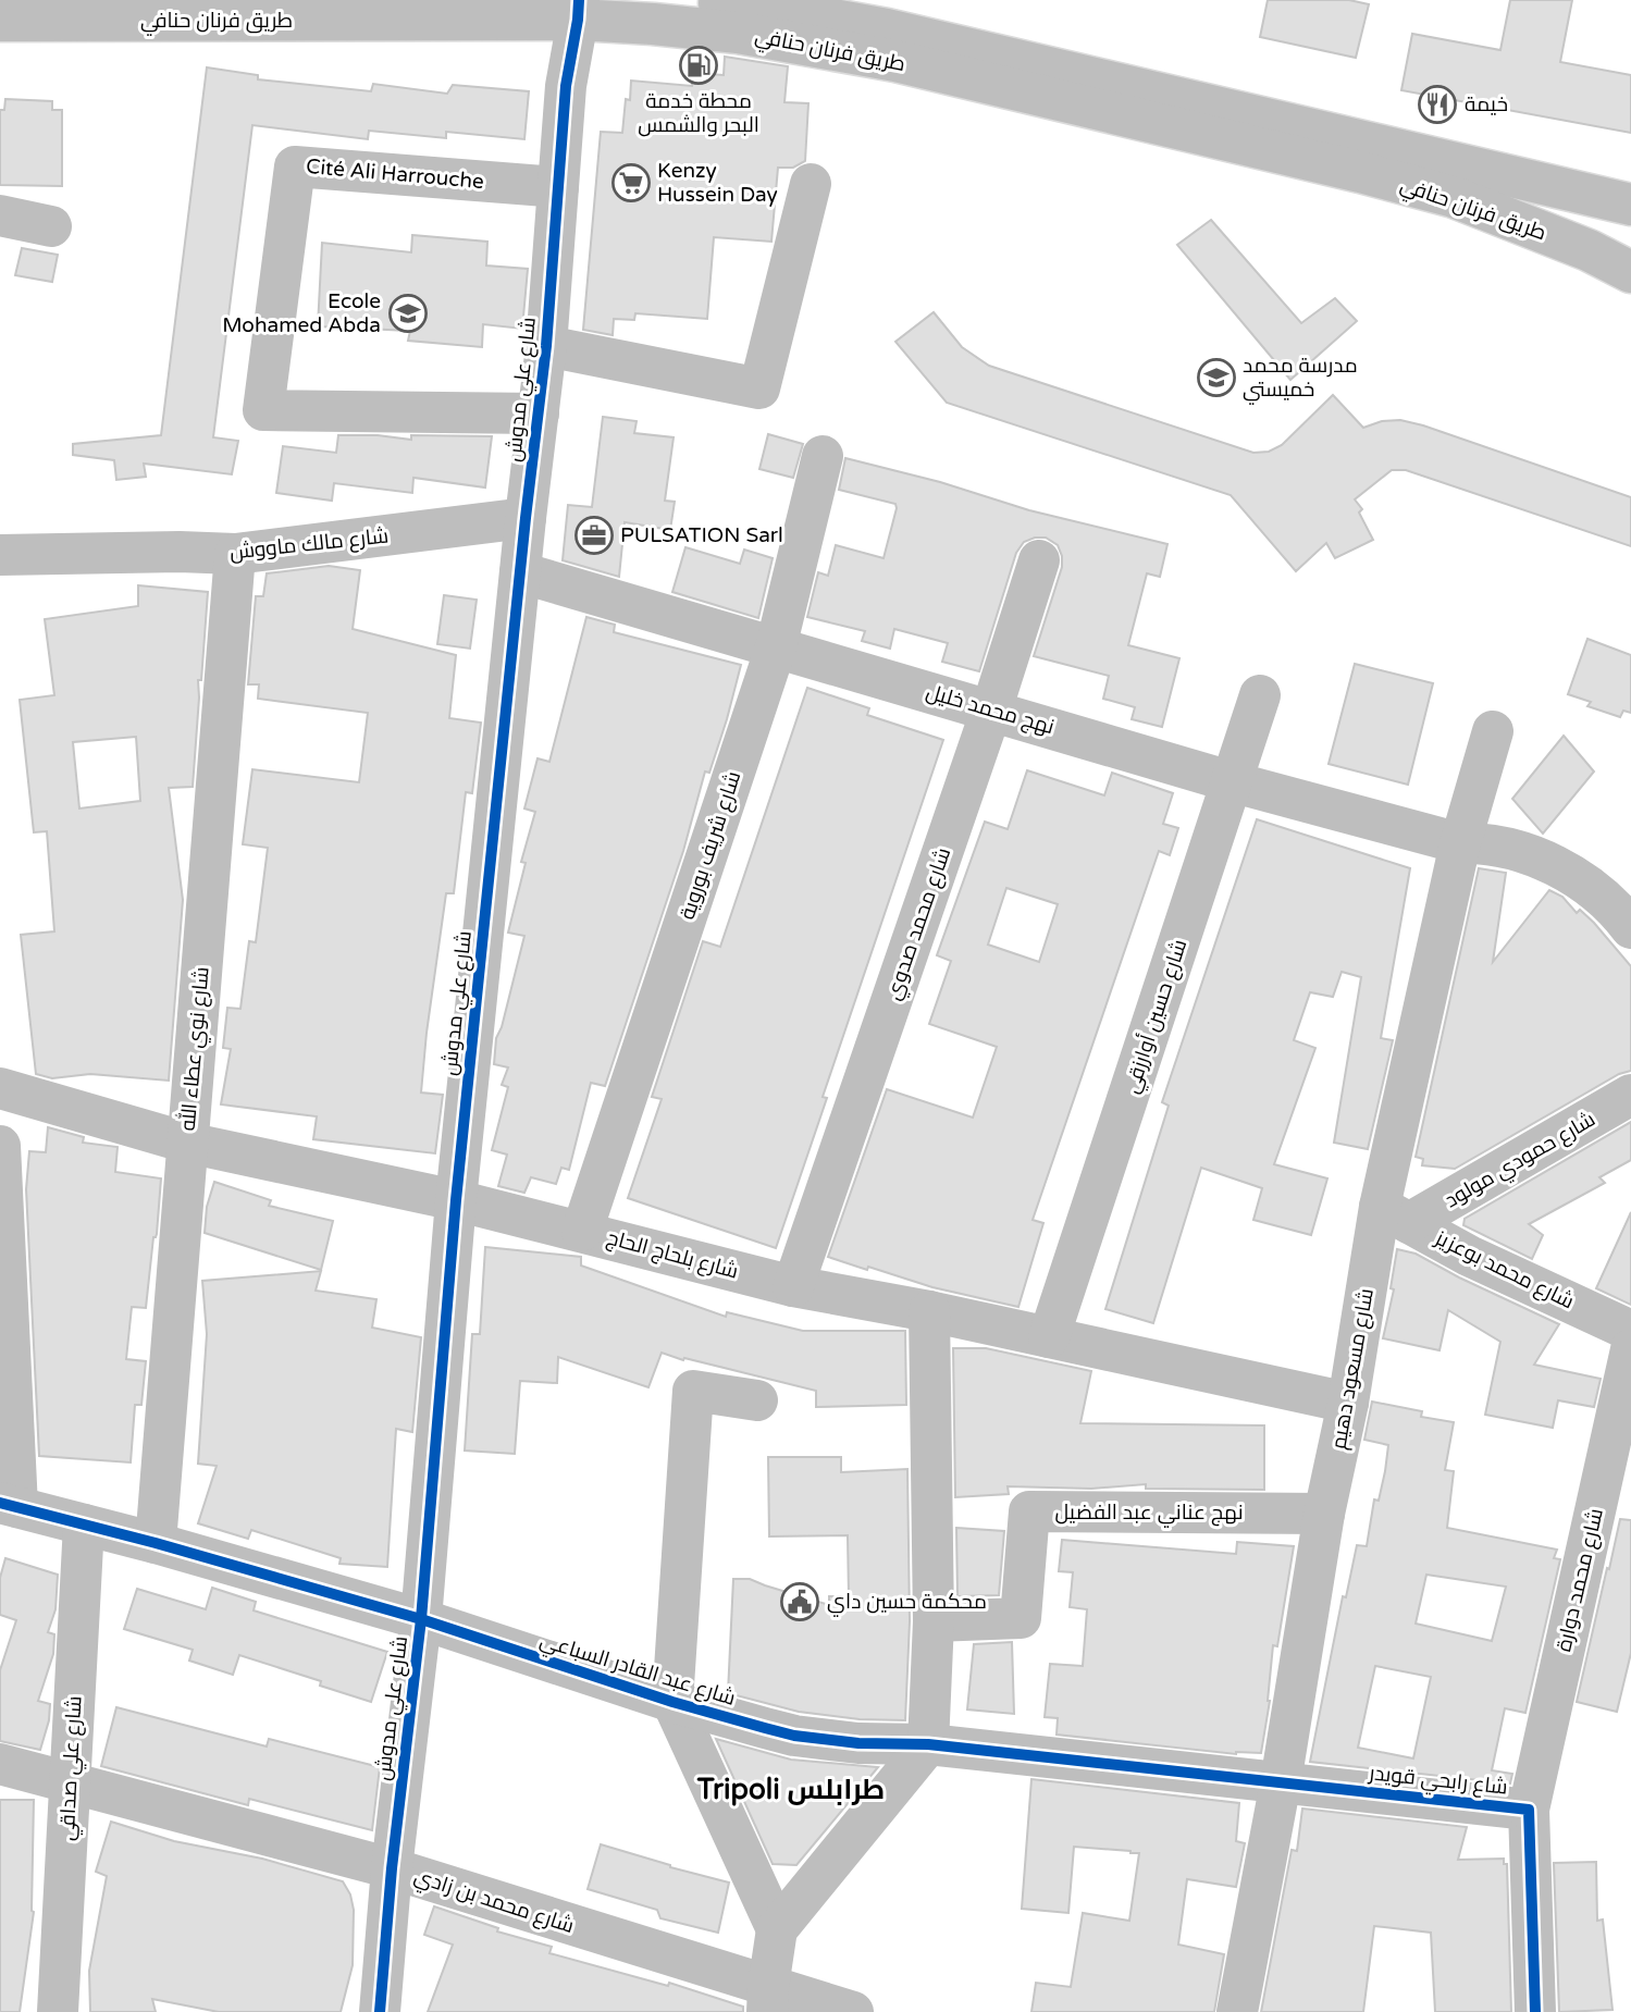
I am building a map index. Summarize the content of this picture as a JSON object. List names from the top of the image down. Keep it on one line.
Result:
{"streets":{"street":["طريق فرنان حنافي","Cité Ali Harrouche","شارع علي مدوش","شارع مالك ماووش","نهج محمد خليل","شارع شريف بوروية","شارع محمد صدوي","شارع حسين أوارزقي","شارع نوي عطاء الله","شارع حمودي مولود","شارع بلحاج الحاج","شارع محمد بوعزيز","شارع مسعود دهيم","نهج عناني عبد الفضيل","شارع محمد دوارة","شارع عبد القادر السباعي","شارع علي صداقي","شاع رابحي قويدر","شارع محمد بن زادي"]},"crossings":[["طريق فرنان حنافي","شارع علي مدوش"],["Cité Ali Harrouche","شارع علي مدوش"],["شارع علي مدوش","شارع مالك ماووش"],["شارع علي مدوش","نهج محمد خليل"],["شارع علي مدوش","شارع بلحاج الحاج"],["شارع علي مدوش","شارع عبد القادر السباعي"],["شارع علي مدوش","شارع محمد بن زادي"],["شارع مالك ماووش","شارع نوي عطاء الله"],["نهج محمد خليل","شارع شريف بوروية"],["نهج محمد خليل","شارع محمد صدوي"],["نهج محمد خليل","شارع حسين أوارزقي"],["نهج محمد خليل","شارع مسعود دهيم"],["شارع شريف بوروية","شارع بلحاج الحاج"],["شارع محمد صدوي","شارع بلحاج الحاج"],["شارع حسين أوارزقي","شارع بلحاج الحاج"],["شارع نوي عطاء الله","شارع بلحاج الحاج"],["شارع نوي عطاء الله","شارع عبد القادر السباعي"],["شارع حمودي مولود","شارع محمد بوعزيز"],["شارع حمودي مولود","شارع مسعود دهيم"],["شارع بلحاج الحاج","شارع مسعود دهيم"],["شارع محمد بوعزيز","شارع مسعود دهيم"],["شارع مسعود دهيم","نهج عناني عبد الفضيل"],["شارع مسعود دهيم","شارع عبد القادر السباعي"],["شارع مسعود دهيم","شاع رابحي قويدر"],["شارع محمد دوارة","شاع رابحي قويدر"],["شارع عبد القادر السباعي","شارع علي صداقي"],["شارع عبد القادر السباعي","شاع رابحي قويدر"],["شارع علي صداقي","شارع محمد بن زادي"]],"districts":["Tripoli طرابلس"],"places":{"fuel station":["محطة خدمة البحر والشمس"],"restaurant":["خيمة"],"supermarket":["Kenzy Hussein Day"],"school or university":["Ecole Mohamed Abda","مدرسة محمد خميستي"],"office":["PULSATION Sarl"],"public building":["محكمة حسين داي"]}}
